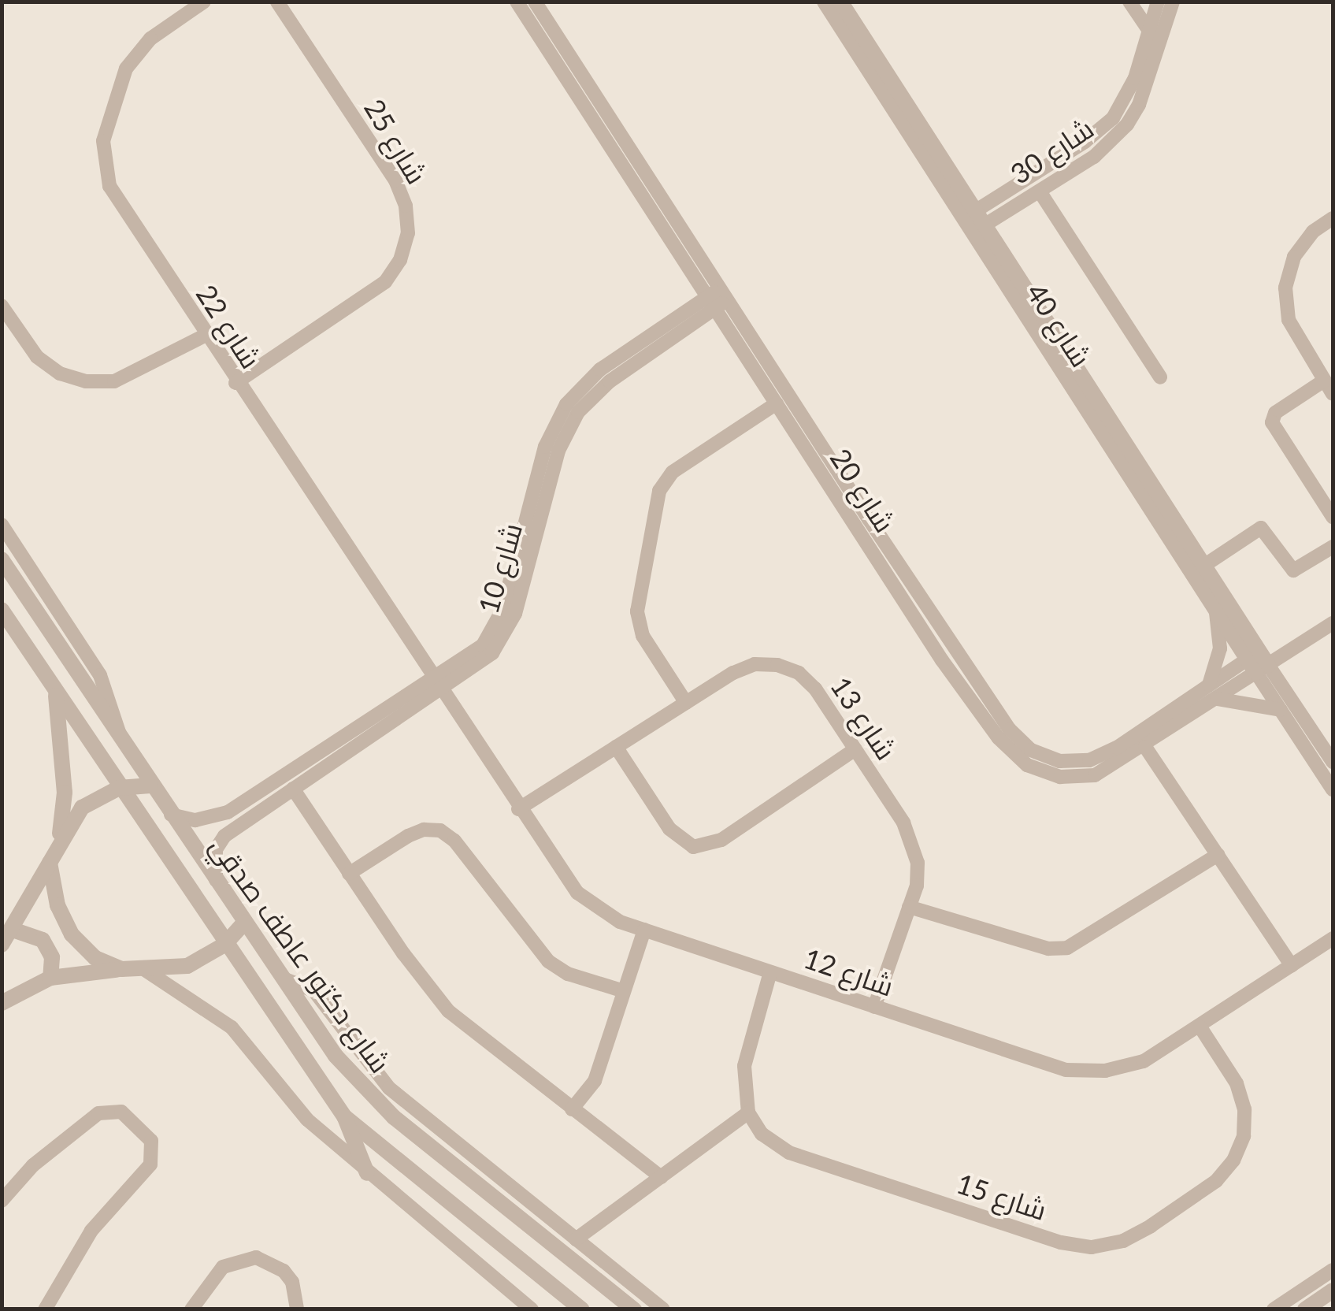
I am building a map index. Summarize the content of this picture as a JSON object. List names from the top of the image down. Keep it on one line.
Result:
{"streets":{"street":["شارع 25","شارع 30","شارع 40","شارع 22","شارع 20","شارع 10","شارع 13","شارع دكتور عاطف صدقي","شارع 12","شارع 15"]},"crossings":[["شارع 25","شارع 22"],["شارع 30","شارع 40"],["شارع 40","شارع 20"],["شارع 22","شارع 10"],["شارع 22","شارع 12"],["شارع 20","شارع 10"],["شارع 10","شارع دكتور عاطف صدقي"],["شارع 10","شارع 12"],["شارع 13","شارع 12"],["شارع 12","شارع 15"]]}
